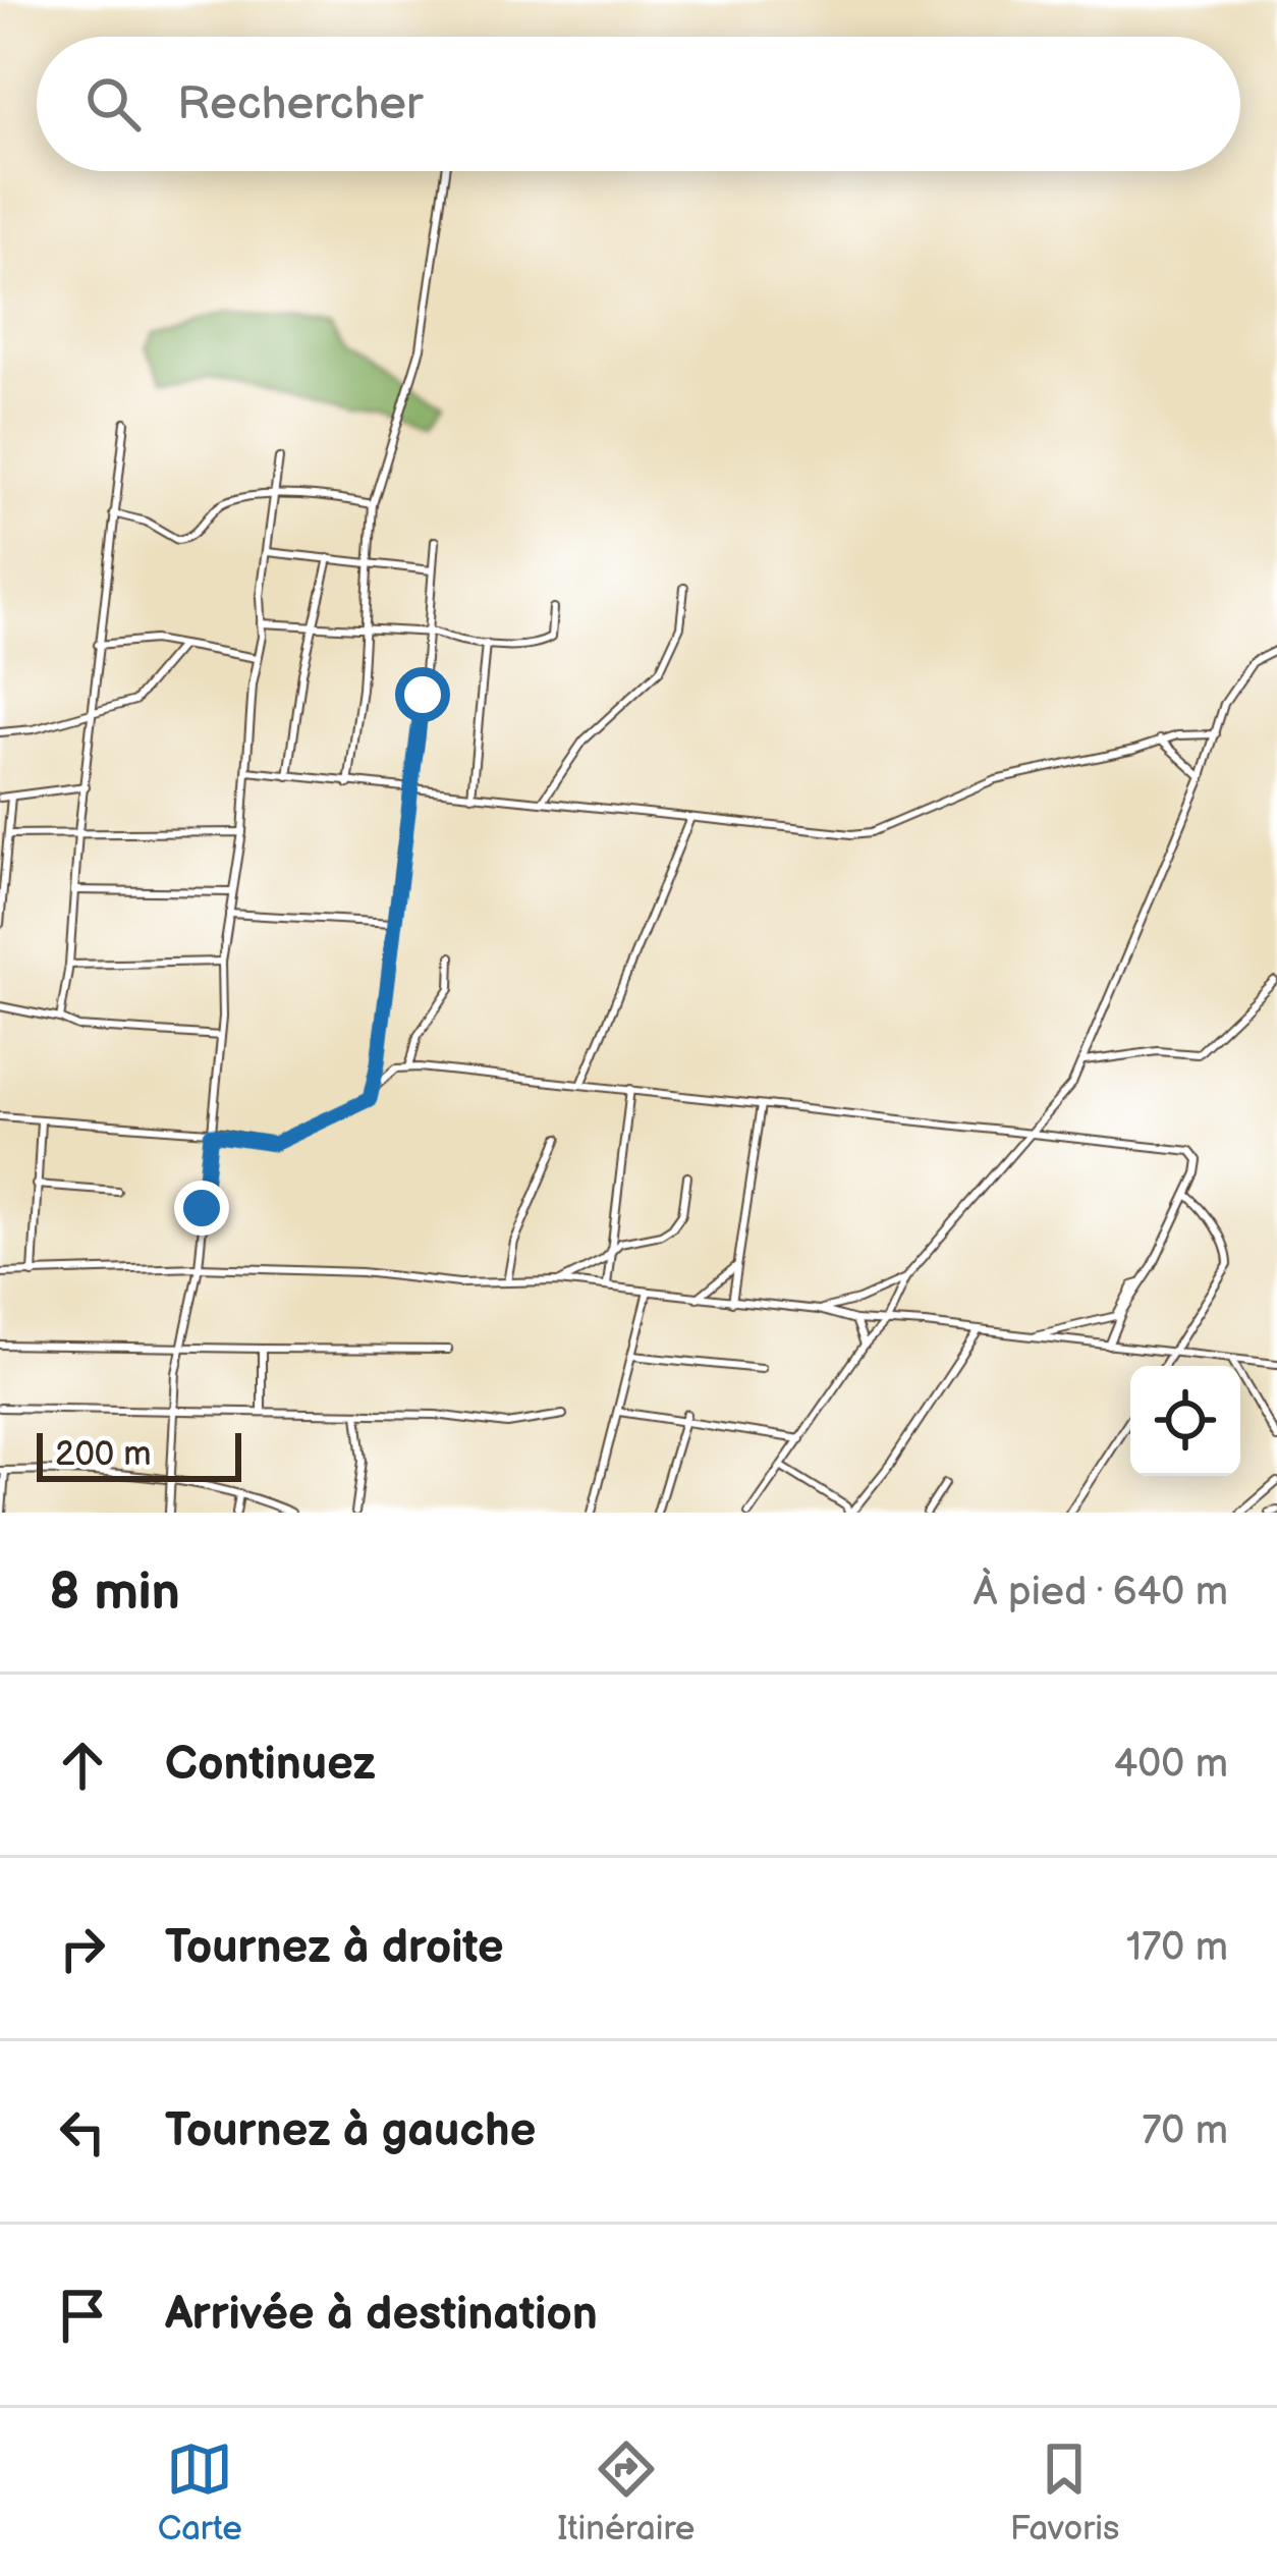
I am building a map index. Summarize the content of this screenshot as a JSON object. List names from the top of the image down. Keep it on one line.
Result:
{"scale_bar":"200 m","page":{"search":"Rechercher","scale":"200 m","heading":["8 min","À pied · 640 m"],"list":[["Continuez","400 m"],["Tournez à droite","170 m"],["Tournez à gauche","70 m"],"Arrivée à destination"],"nav":["Carte","Itinéraire","Favoris"]}}
